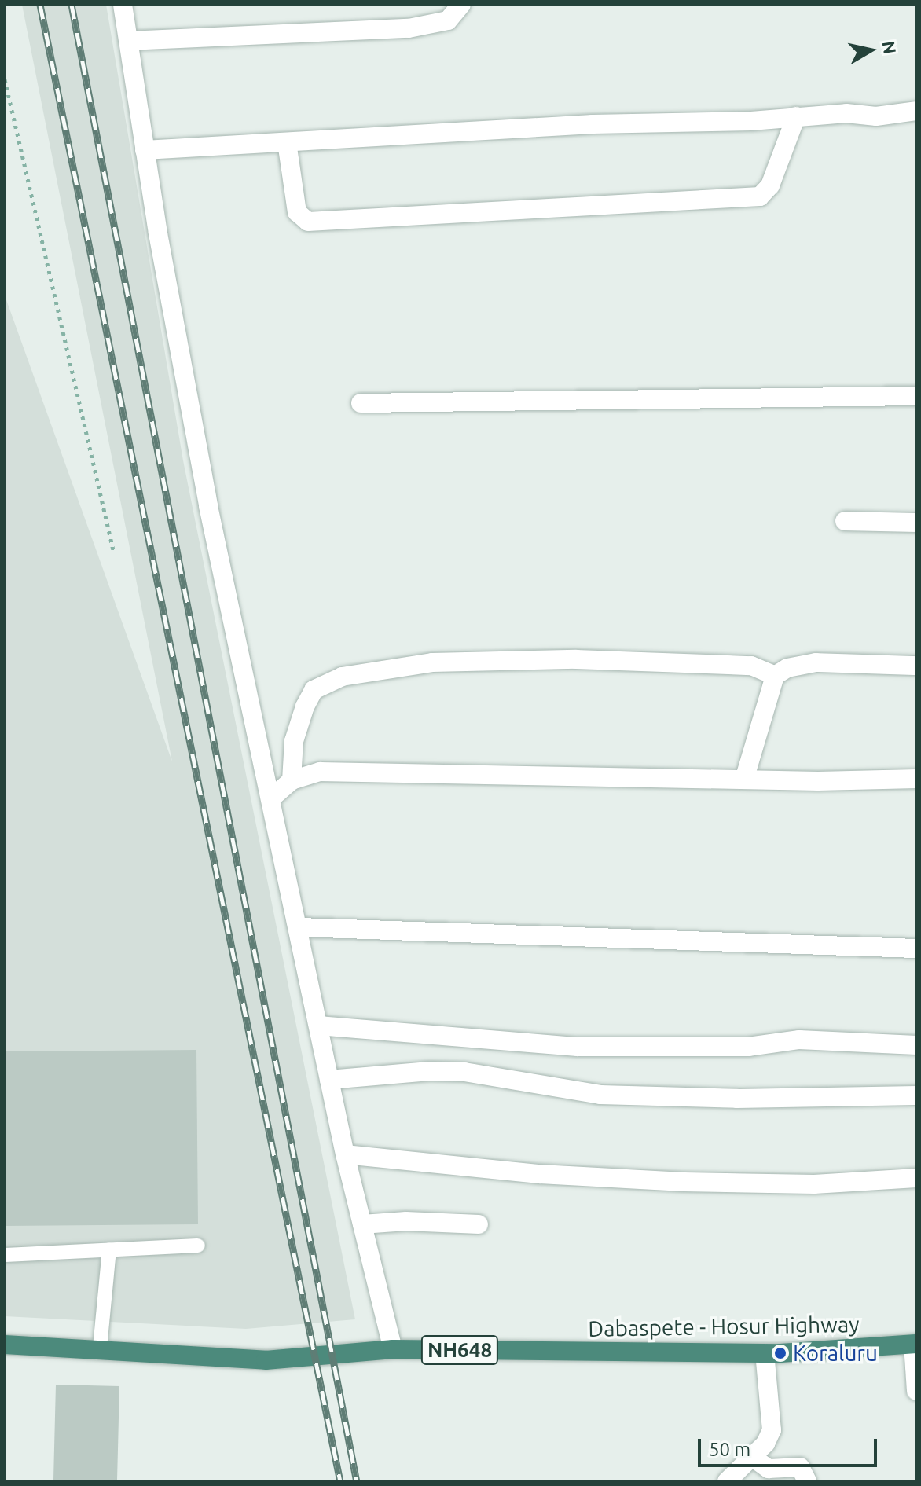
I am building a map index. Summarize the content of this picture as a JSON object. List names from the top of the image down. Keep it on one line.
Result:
{"streets":{"highway":["Dabaspete - Hosur Highway","NH648"]},"places":["Koraluru"],"scale_bar":"50 m","north":"right"}
